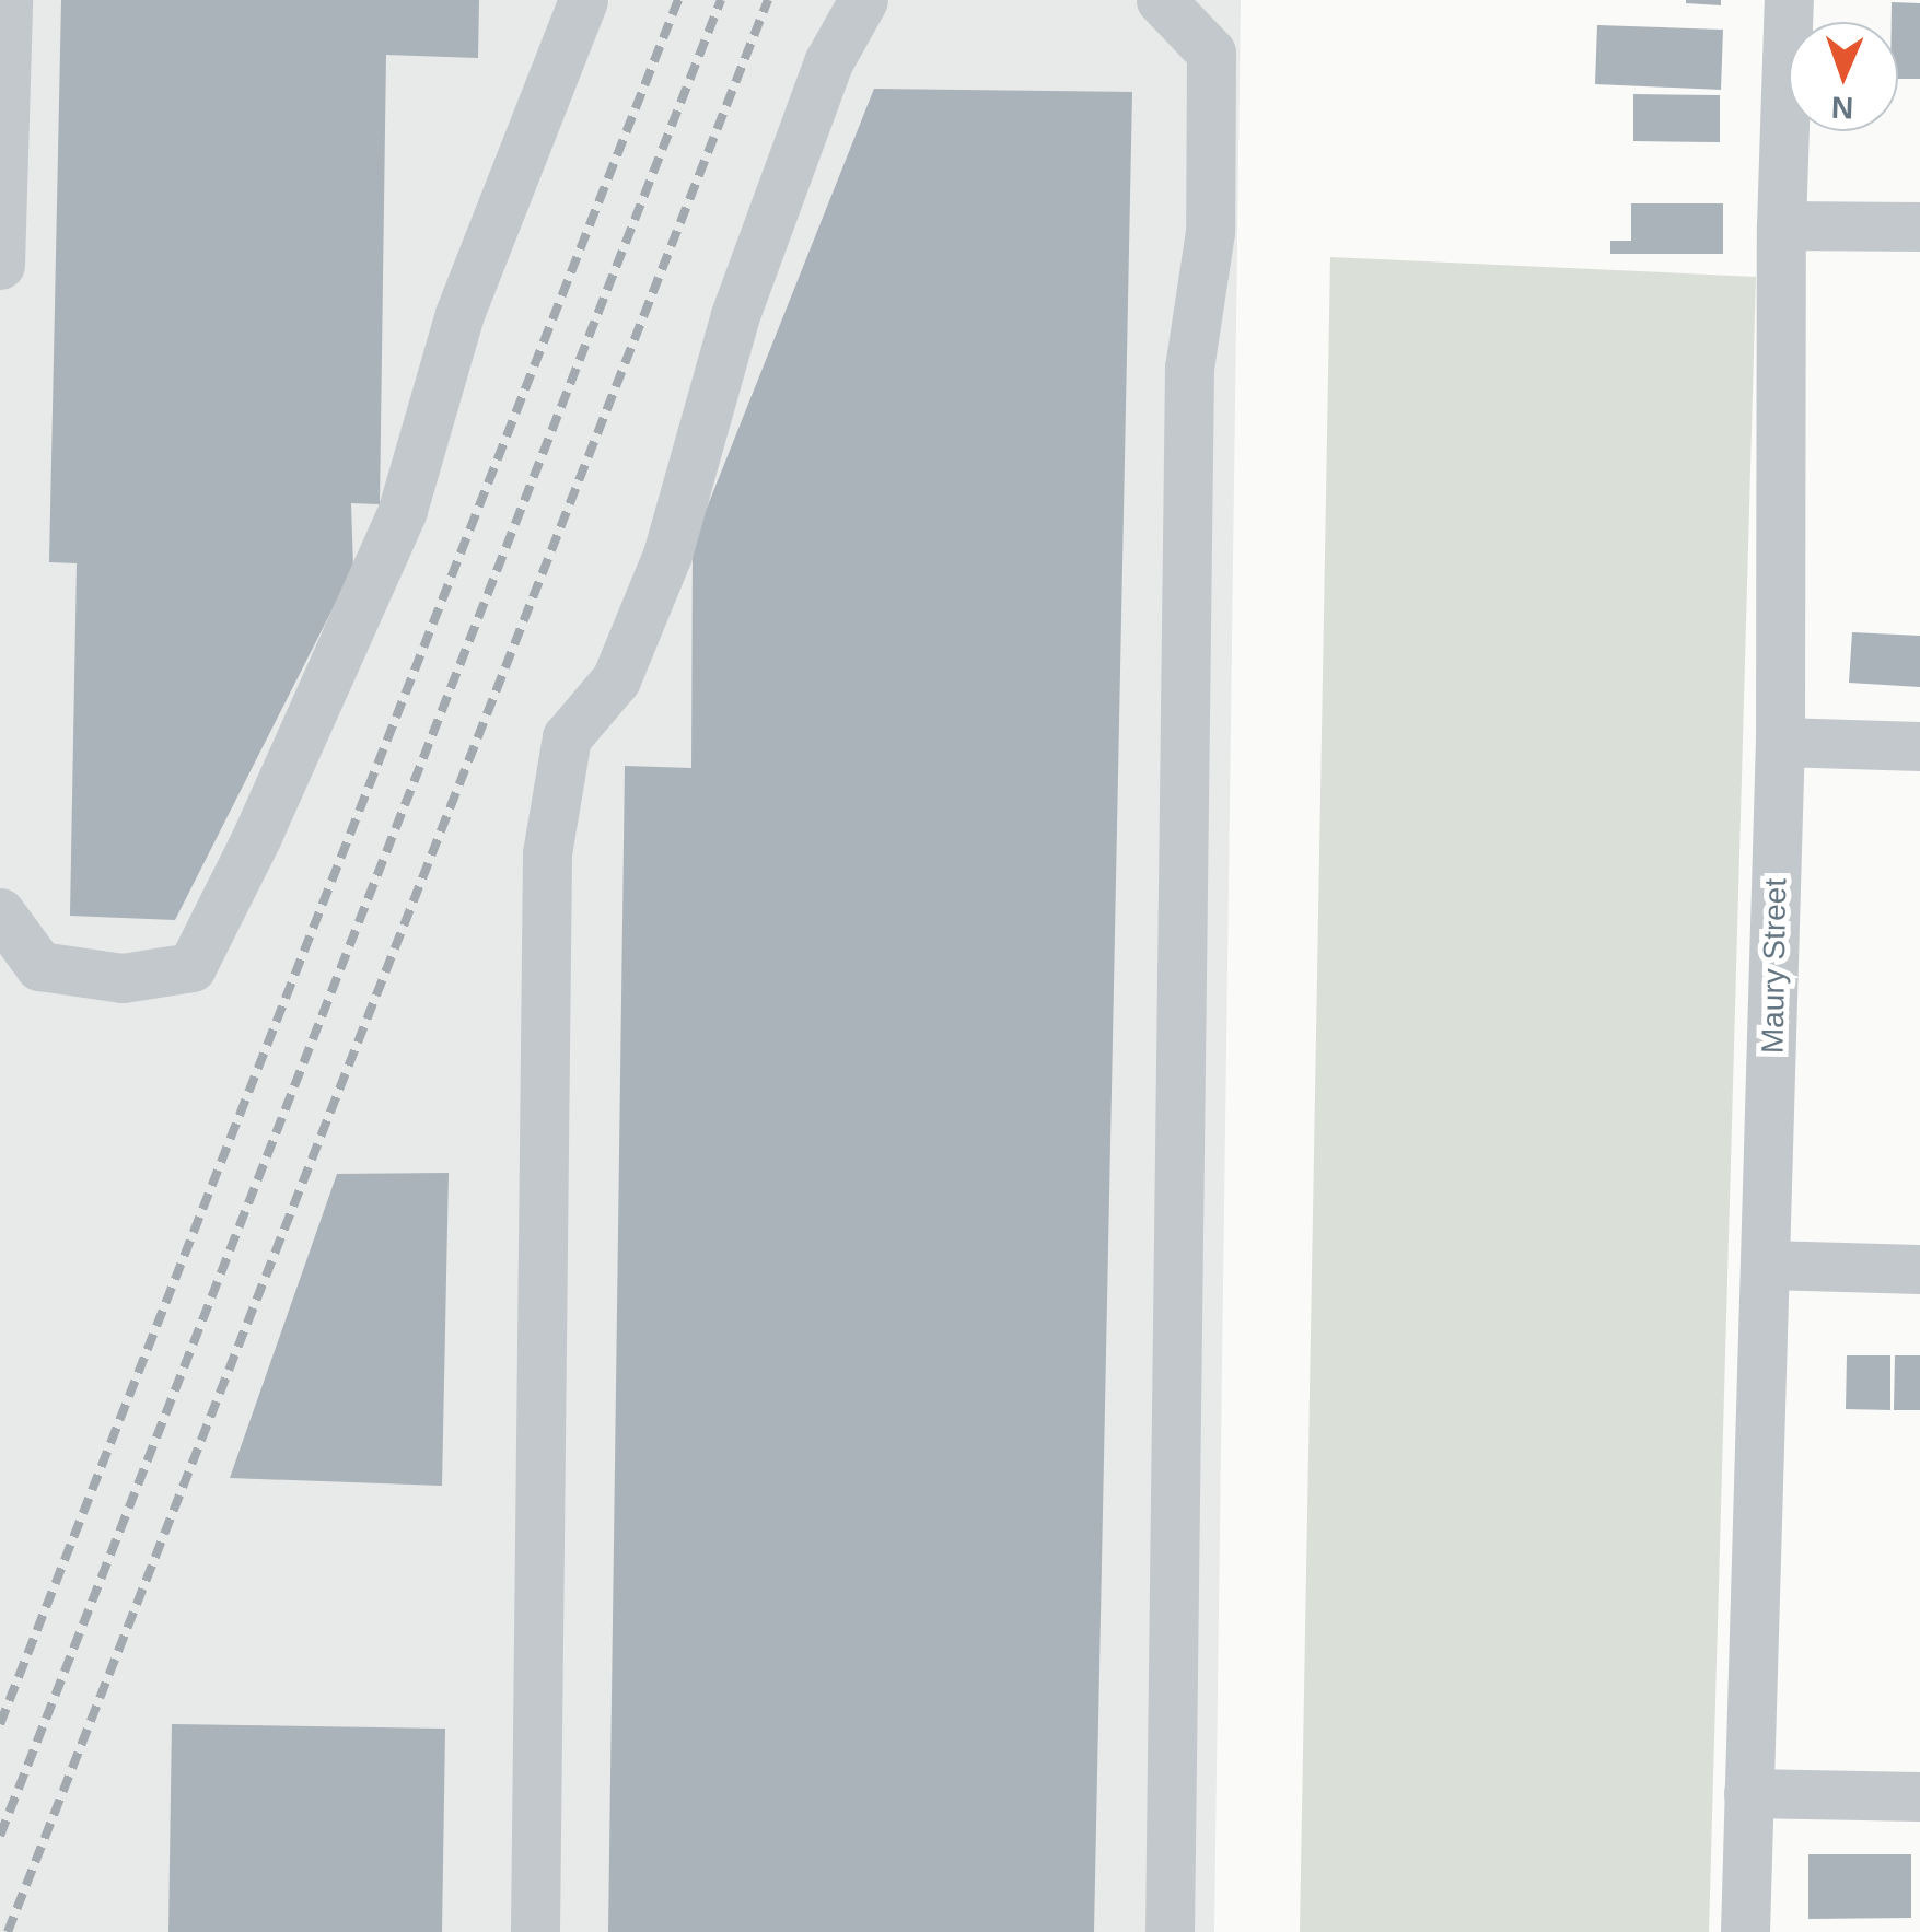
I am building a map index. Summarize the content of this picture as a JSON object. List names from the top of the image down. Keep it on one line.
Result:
{"streets":{"street":["Maury Street"]},"north":"bottom"}
